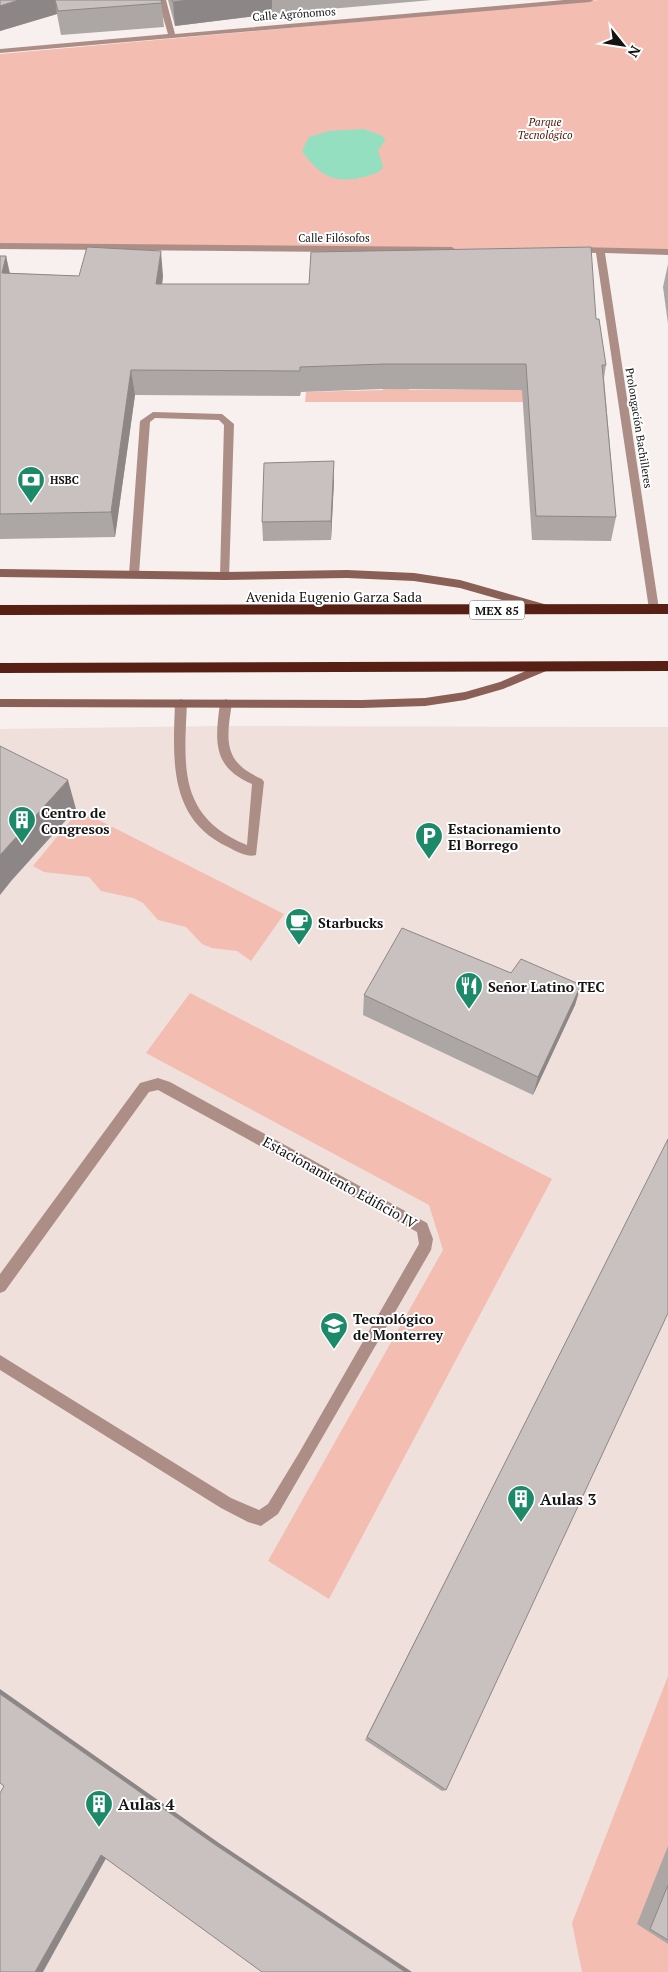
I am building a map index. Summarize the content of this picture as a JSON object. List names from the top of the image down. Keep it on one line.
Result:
{"streets":{"highway":["Avenida Eugenio Garza Sada","MEX 85"],"street":["Calle Agrónomos","Calle Filósofos","Prolongación Bachilleres","Estacionamiento Edificio IV"]},"crossings":[["Prolongación Bachilleres","Avenida Eugenio Garza Sada"]],"parks":["Parque Tecnológico"],"places":{"bank":["HSBC"],"building":["Centro de Congresos","Aulas 3","Aulas 4"],"parking":["Estacionamiento El Borrego"],"cafe":["Starbucks"],"restaurant":["Señor Latino TEC"],"school or university":["Tecnológico de Monterrey"]},"north":"bottom right"}
